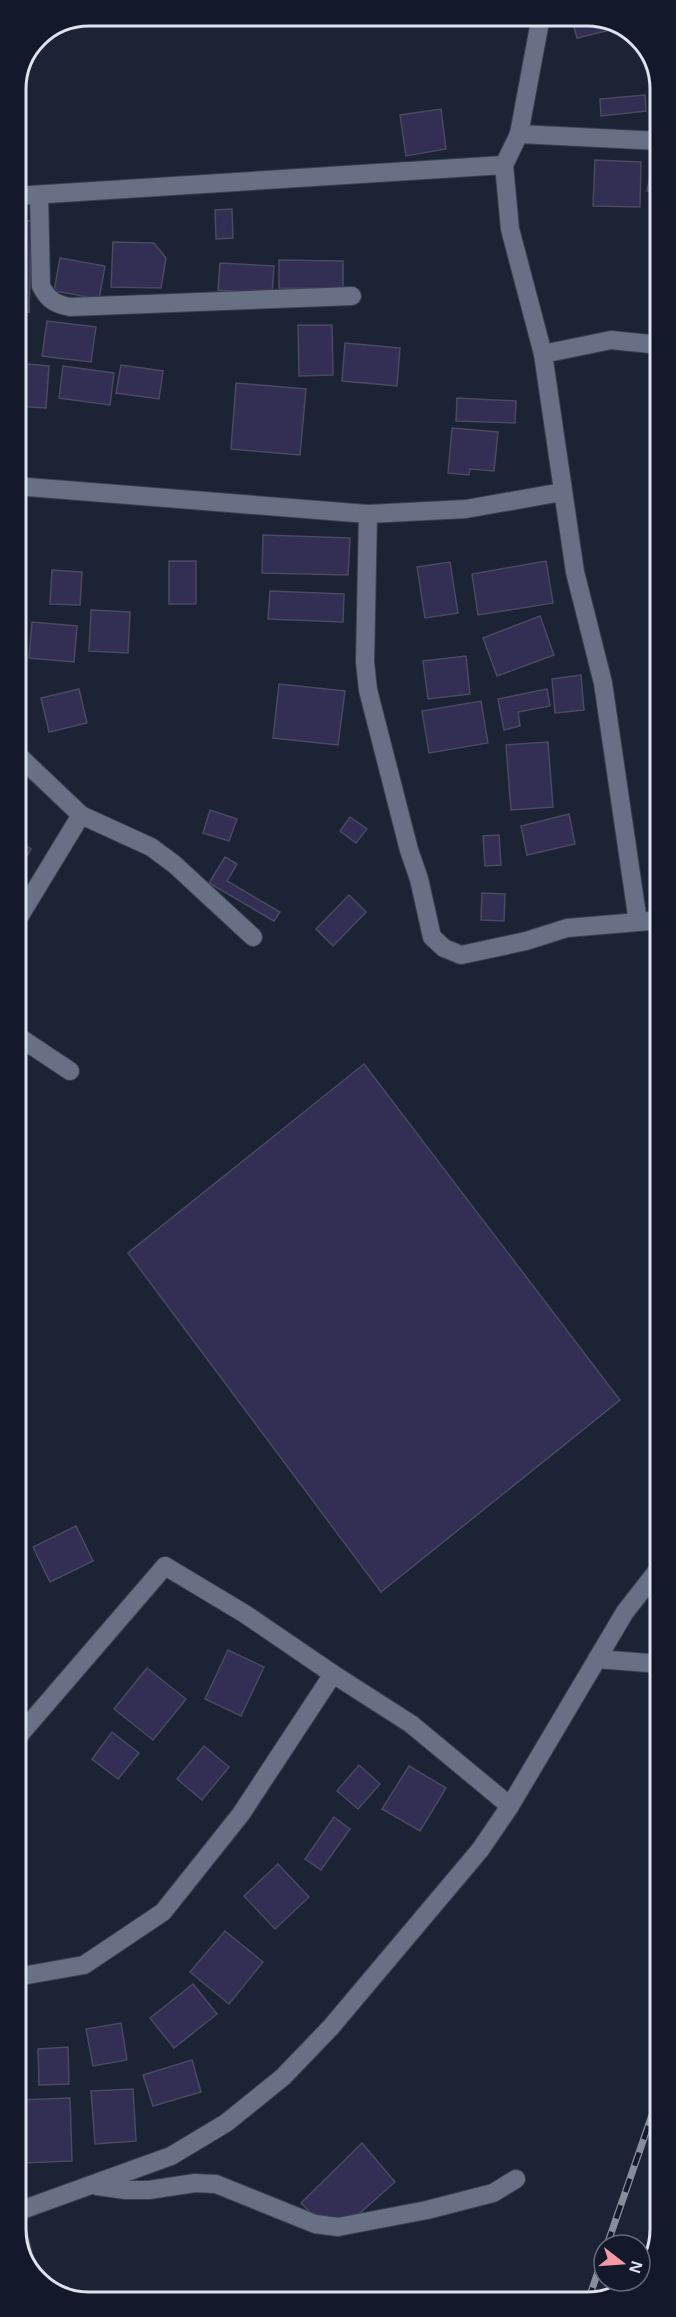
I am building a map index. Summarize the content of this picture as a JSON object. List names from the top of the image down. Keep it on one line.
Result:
{"north":"right"}
